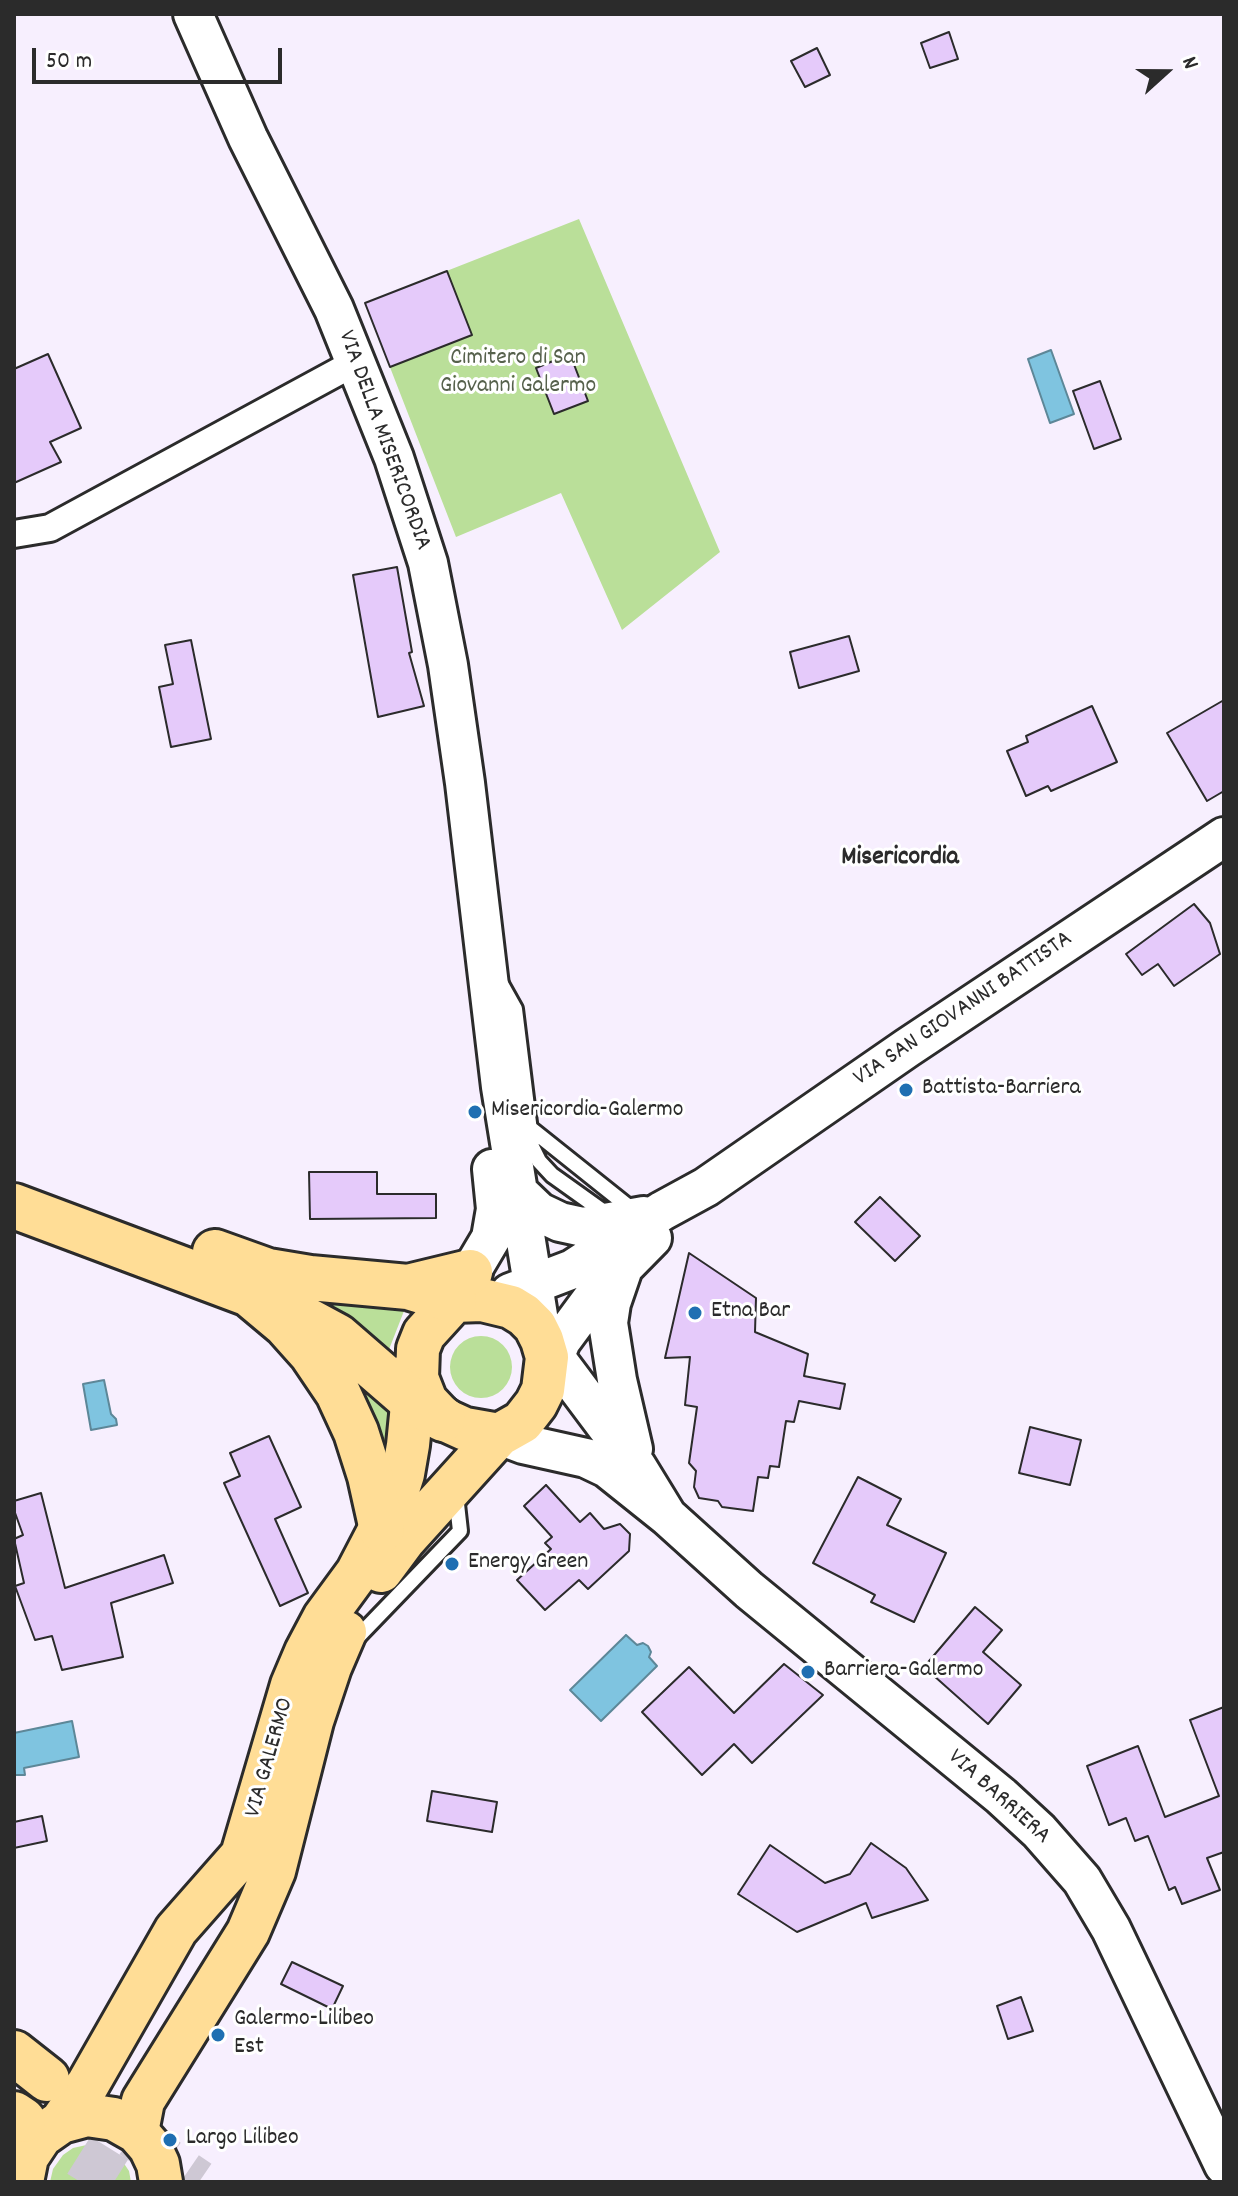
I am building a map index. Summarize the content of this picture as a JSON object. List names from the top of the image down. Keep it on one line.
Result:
{"streets":{"main road":["VIA DELLA MISERICORDIA","VIA SAN GIOVANNI BATTISTA","VIA GALERMO","VIA BARRIERA"]},"crossings":[["VIA DELLA MISERICORDIA","VIA GALERMO"]],"districts":["Misericordia"],"parks":["Cimitero di San Giovanni Galermo"],"places":["Battista-Barriera","Misericordia-Galermo","Etna Bar","Energy Green","Barriera-Galermo","Galermo-Lilibeo Est","Largo Lilibeo"],"scale_bar":"50 m","north":"right"}
